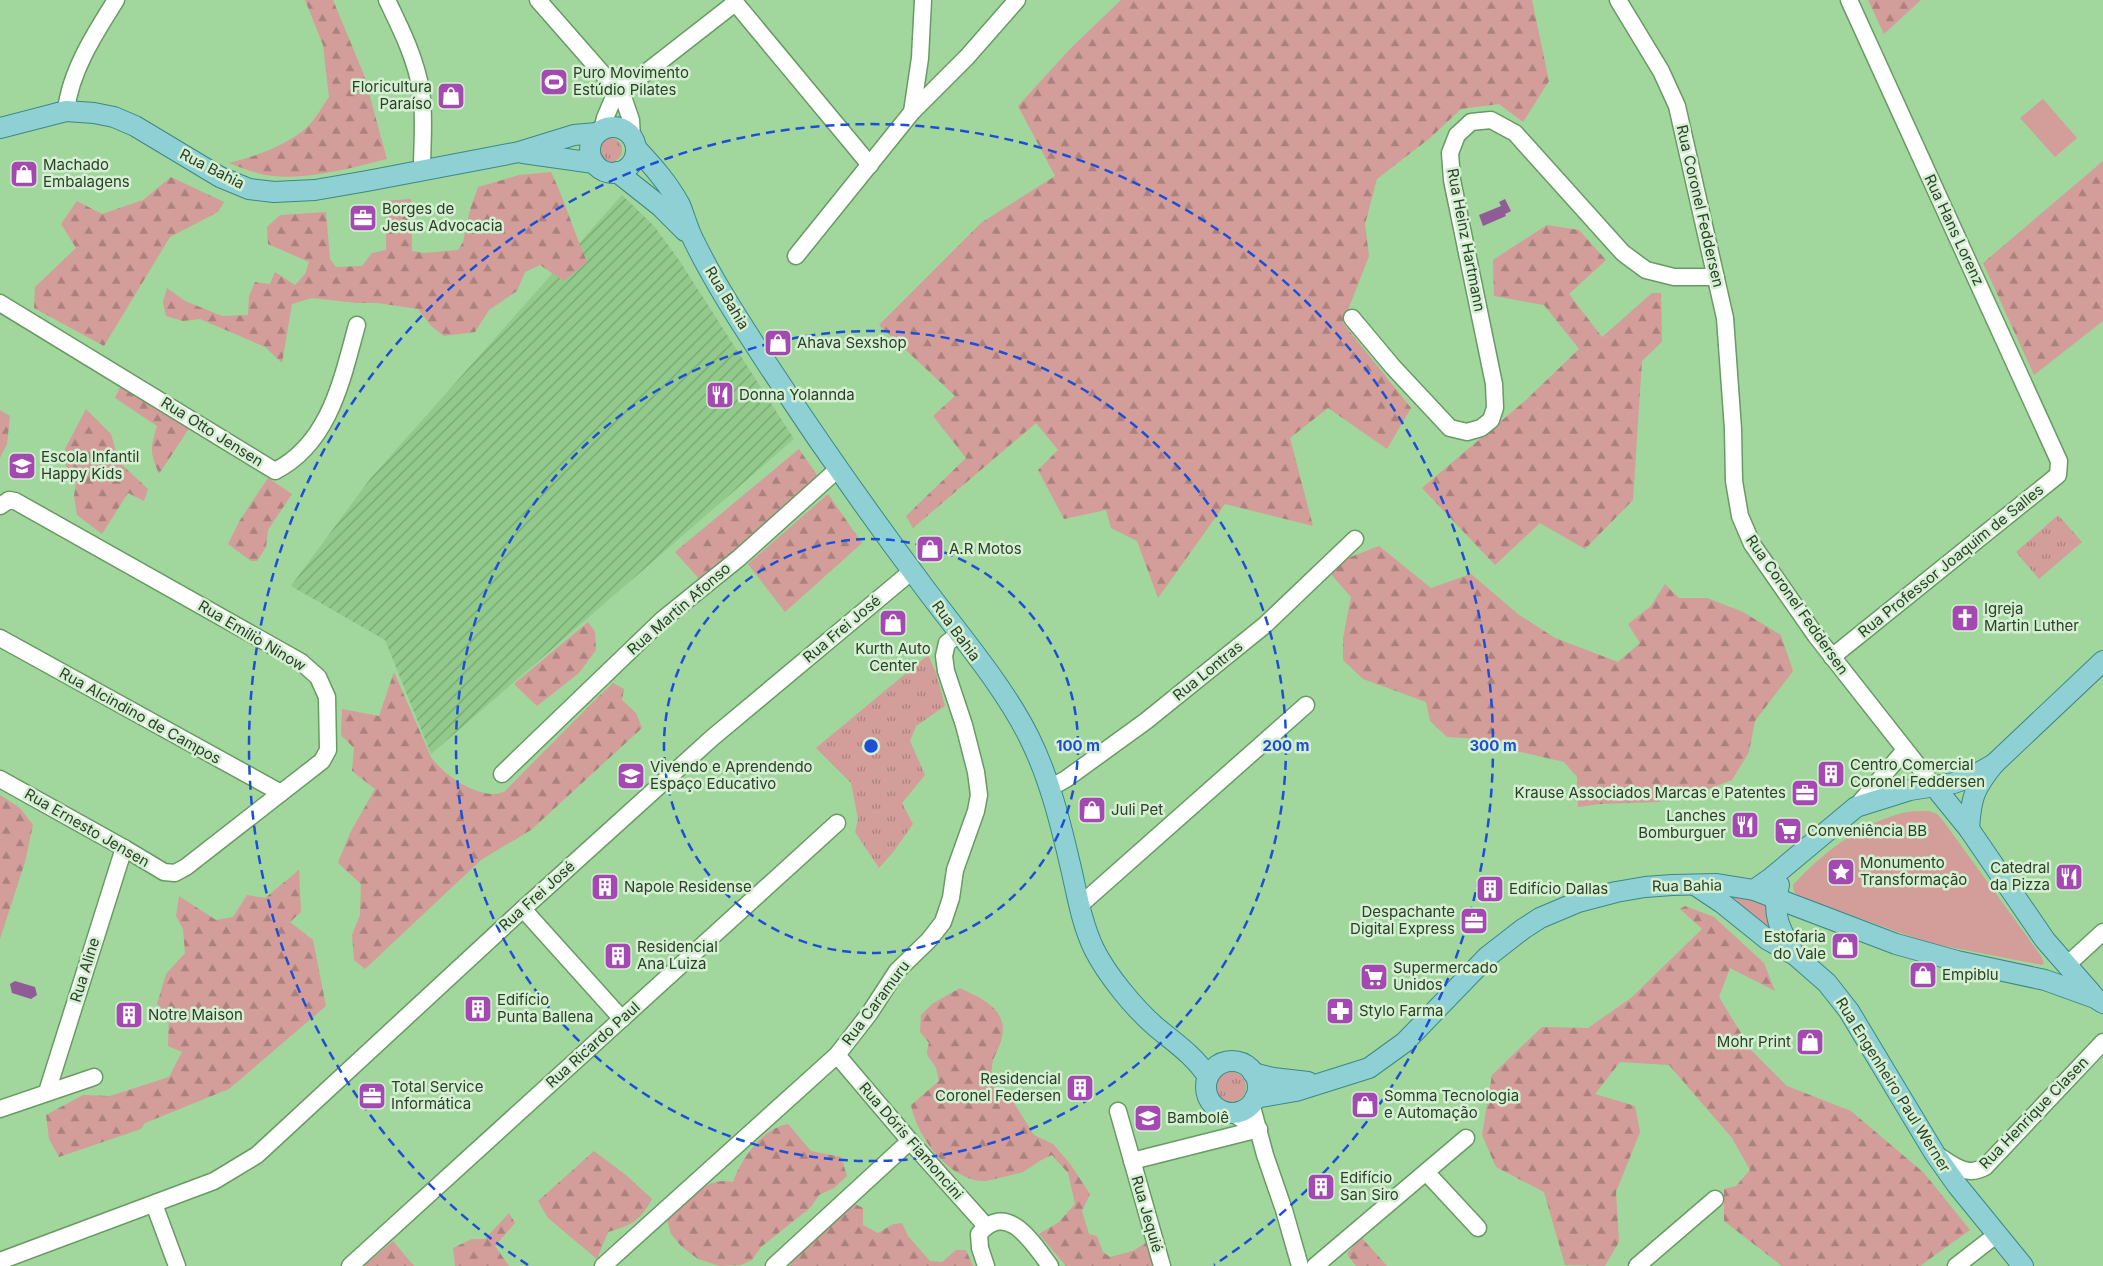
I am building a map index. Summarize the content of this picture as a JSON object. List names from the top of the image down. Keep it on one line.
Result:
{"streets":{"main road":["Rua Bahia","Rua Coronel Feddersen","Rua Engenheiro Paul Werner"],"street":["Rua Hans Lorenz","Rua Heinz Hartmann","Rua Otto Jensen","Rua Professor Joaquim de Salles","Rua Martin Afonso","Rua Frei José","Rua Emílio Ninow","Rua Lontras","Rua Alcindino de Campos","Rua Ernesto Jensen","Rua Aline","Rua Caramuru","Rua Ricardo Paul","Rua Henrique Clasen","Rua Dóris Fiamoncini","Rua Jequié"]},"crossings":[["Rua Bahia","Rua Coronel Feddersen"],["Rua Bahia","Rua Martin Afonso"],["Rua Bahia","Rua Frei José"],["Rua Bahia","Rua Lontras"],["Rua Bahia","Rua Caramuru"],["Rua Bahia","Rua Engenheiro Paul Werner"],["Rua Coronel Feddersen","Rua Heinz Hartmann"],["Rua Coronel Feddersen","Rua Professor Joaquim de Salles"],["Rua Hans Lorenz","Rua Professor Joaquim de Salles"],["Rua Emílio Ninow","Rua Alcindino de Campos"],["Rua Emílio Ninow","Rua Ernesto Jensen"],["Rua Ernesto Jensen","Rua Aline"],["Rua Caramuru","Rua Dóris Fiamoncini"],["Rua Engenheiro Paul Werner","Rua Henrique Clasen"]],"places":{"sports":["Puro Movimento Estúdio Pilates"],"shop":["Floricultura Paraíso","Machado Embalagens","Ahava Sexshop","A.R Motos","Kurth Auto Center","Juli Pet","Estofaria do Vale","Empiblu","Mohr Print","Somma Tecnologia e Automação"],"office":["Borges de Jesus Advocacia","Krause Associados Marcas e Patentes","Despachante Digital Express","Total Service Informática"],"restaurant":["Donna Yolannda","Lanches Bomburguer","Catedral da Pizza"],"school or university":["Escola Infantil Happy Kids","Vivendo e Aprendendo Espaço Educativo","Bambolê"],"church":["Igreja Martin Luther"],"building":["Centro Comercial Coronel Feddersen","Napole Residense","Edifício Dallas","Residencial Ana Luiza","Edifício Punta Ballena","Notre Maison","Residencial Coronel Federsen","Edifício San Siro"],"supermarket":["Conveniência BB","Supermercado Unidos"],"place":["Monumento Transformação"],"pharmacy":["Stylo Farma"]},"rings":["100 m","200 m","300 m"]}
